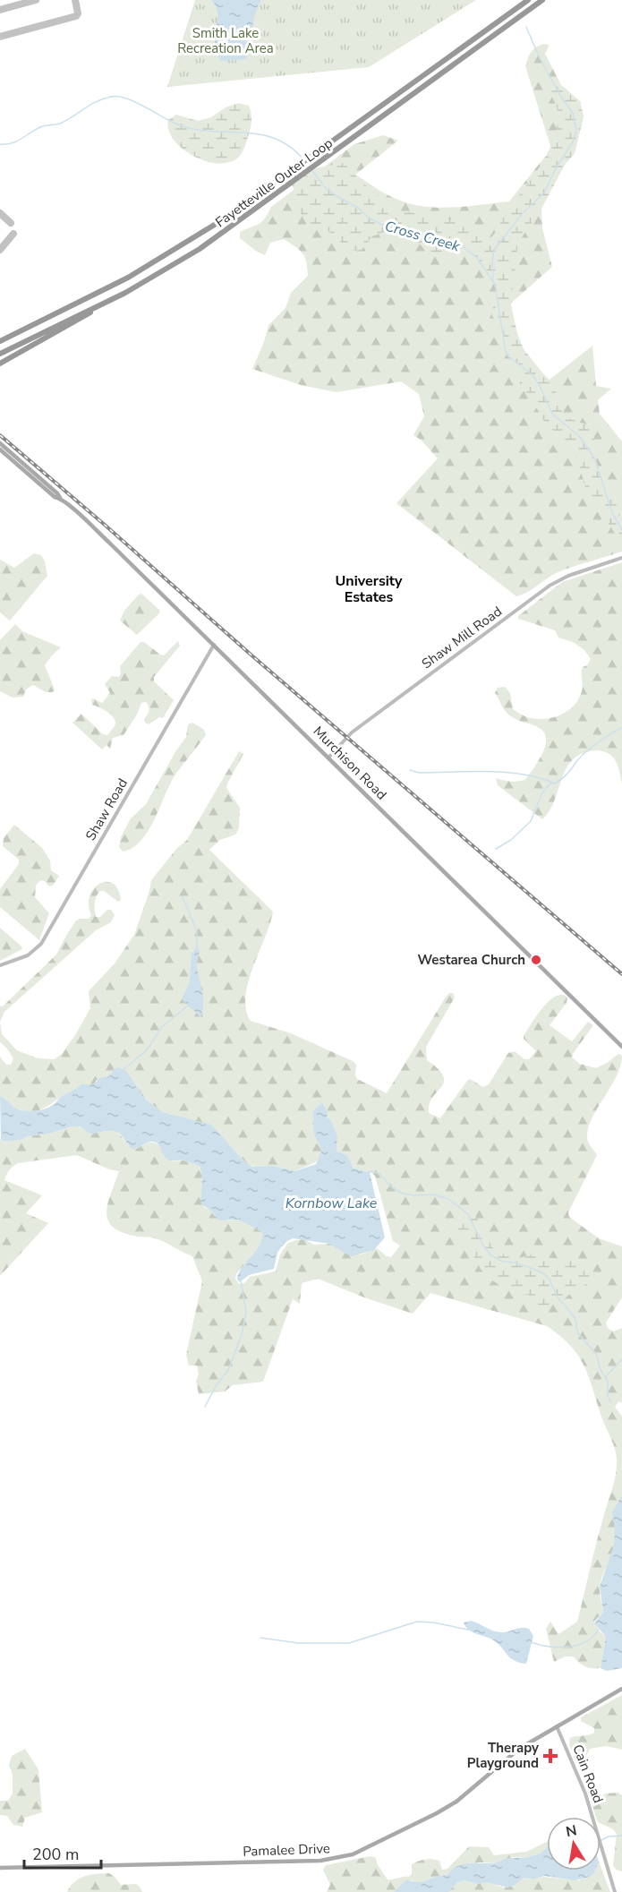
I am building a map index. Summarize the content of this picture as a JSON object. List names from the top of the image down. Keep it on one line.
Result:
{"streets":{"highway":["Fayetteville Outer Loop"],"main road":["Shaw Mill Road","Murchison Road","Shaw Road","Cain Road","Pamalee Drive"]},"crossings":[["Shaw Mill Road","Murchison Road"],["Murchison Road","Shaw Road"],["Cain Road","Pamalee Drive"]],"districts":["University Estates"],"water":["Cross Creek","Kornbow Lake"],"parks":["Smith Lake Recreation Area"],"places":{"other":["Westarea Church"],"health":["Therapy Playground"]},"scale_bar":"200 m","north":"top"}
